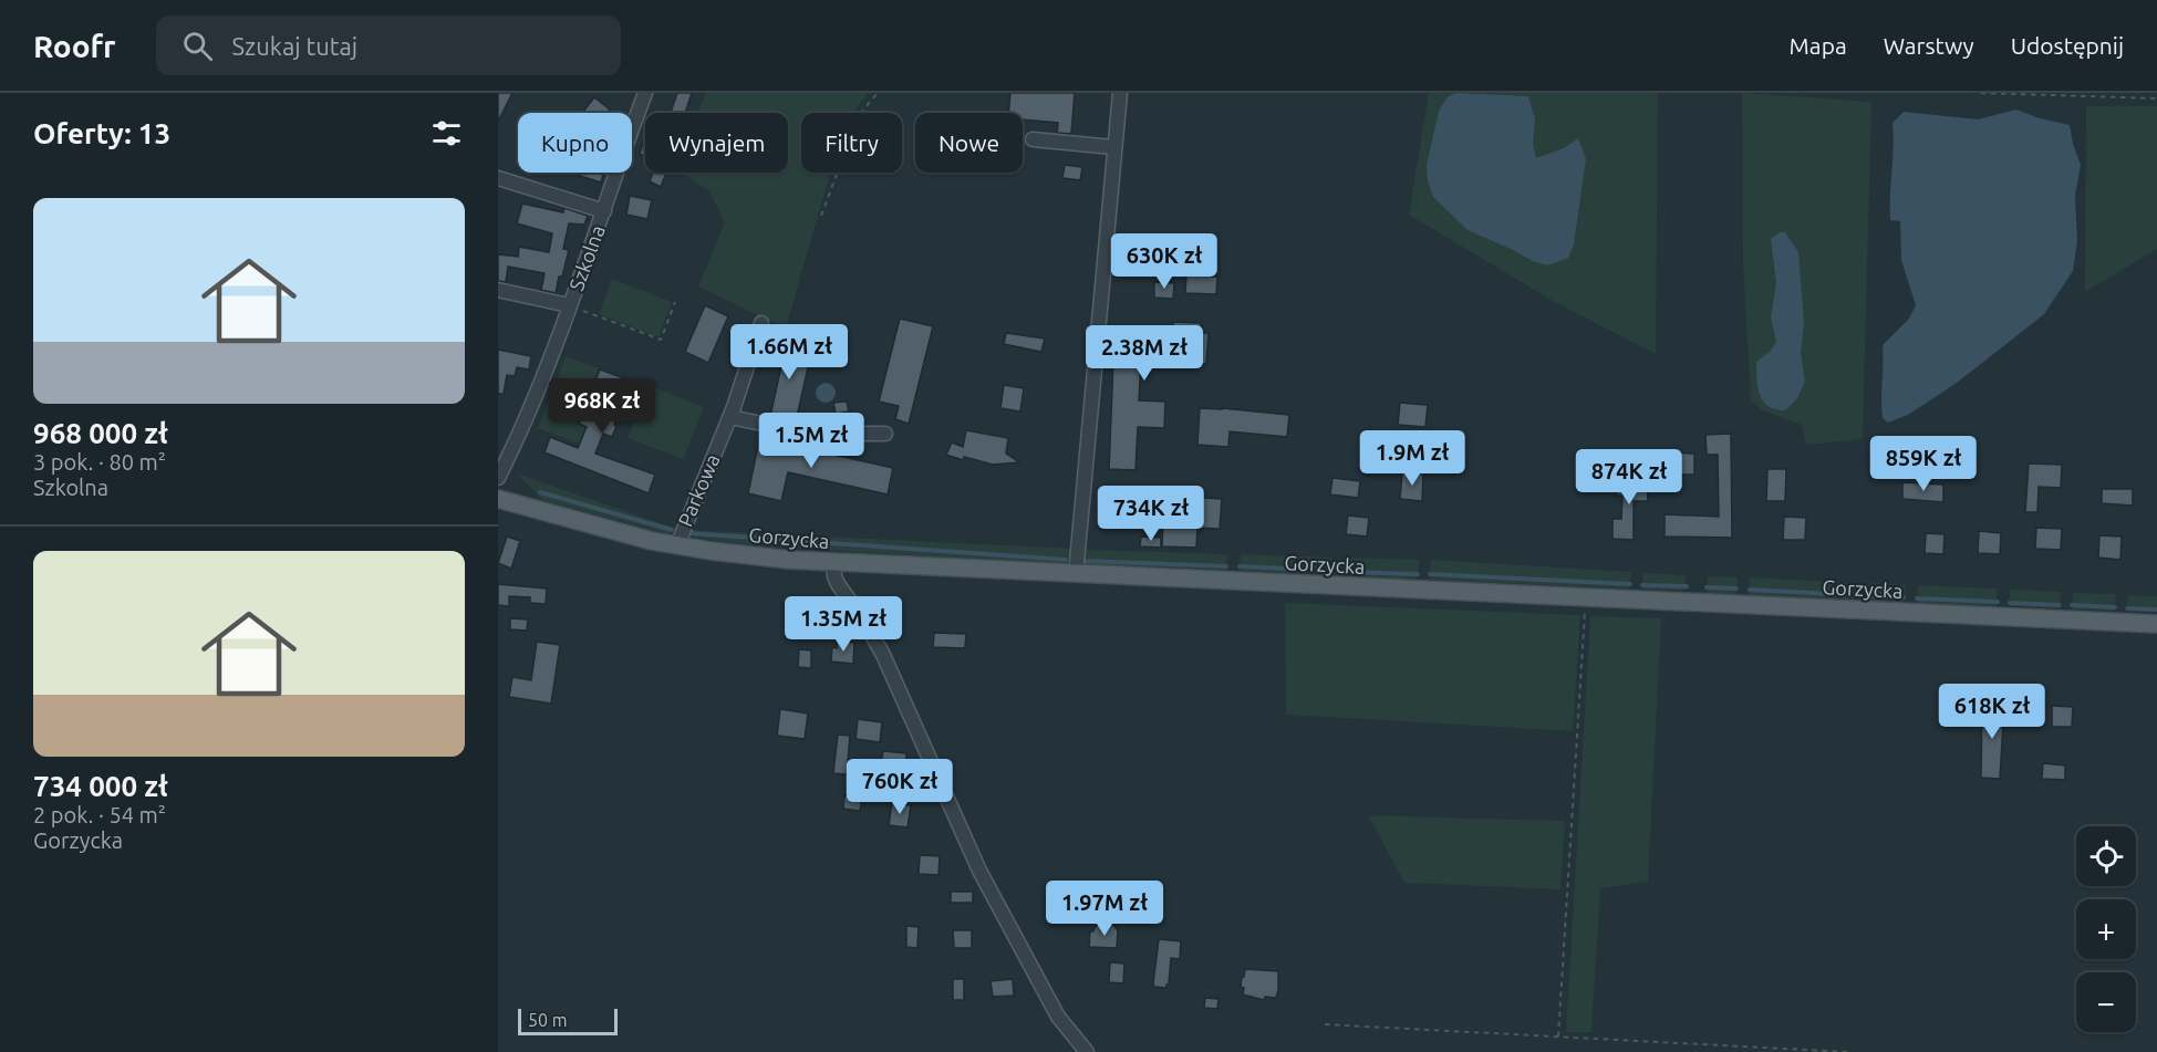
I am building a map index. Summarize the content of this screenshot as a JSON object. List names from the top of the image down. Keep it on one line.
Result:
{"streets":{"main road":["Gorzycka"],"street":["Szkolna","Parkowa"]},"crossings":[["Parkowa","Gorzycka"]],"scale_bar":"50 m","page":{"header":"Roofr","search":"Szukaj tutaj","nav":["Mapa","Warstwy","Udostępnij"],"heading":"Oferty: 13","chip":["Kupno","Wynajem","Filtry","Nowe"],"list":[{"name":"968 000 zł","note":"3 pok. · 80 m² · Szkolna"},{"name":"734 000 zł","note":"2 pok. · 54 m² · Gorzycka"}],"price":["630K zł","1.66M zł","2.38M zł","968K zł","1.5M zł","1.9M zł","859K zł","874K zł","734K zł","1.35M zł","618K zł","760K zł","1.97M zł"],"map_buttons":["+","−"],"scale":"50 m"}}
